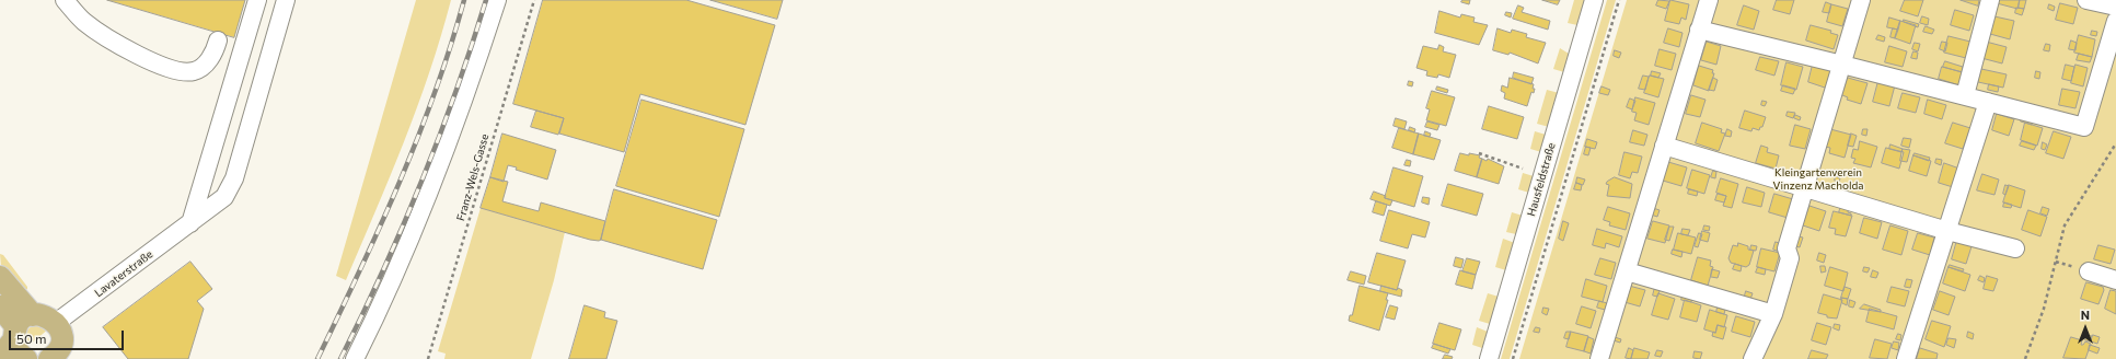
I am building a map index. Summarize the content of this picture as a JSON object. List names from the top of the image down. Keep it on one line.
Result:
{"streets":{"street":["Hausfeldstraße","Lavaterstraße"],"path":["Franz-Wels-Gasse"]},"parks":["Kleingartenverein Vinzenz Macholda"],"scale_bar":"50 m","north":"top"}
